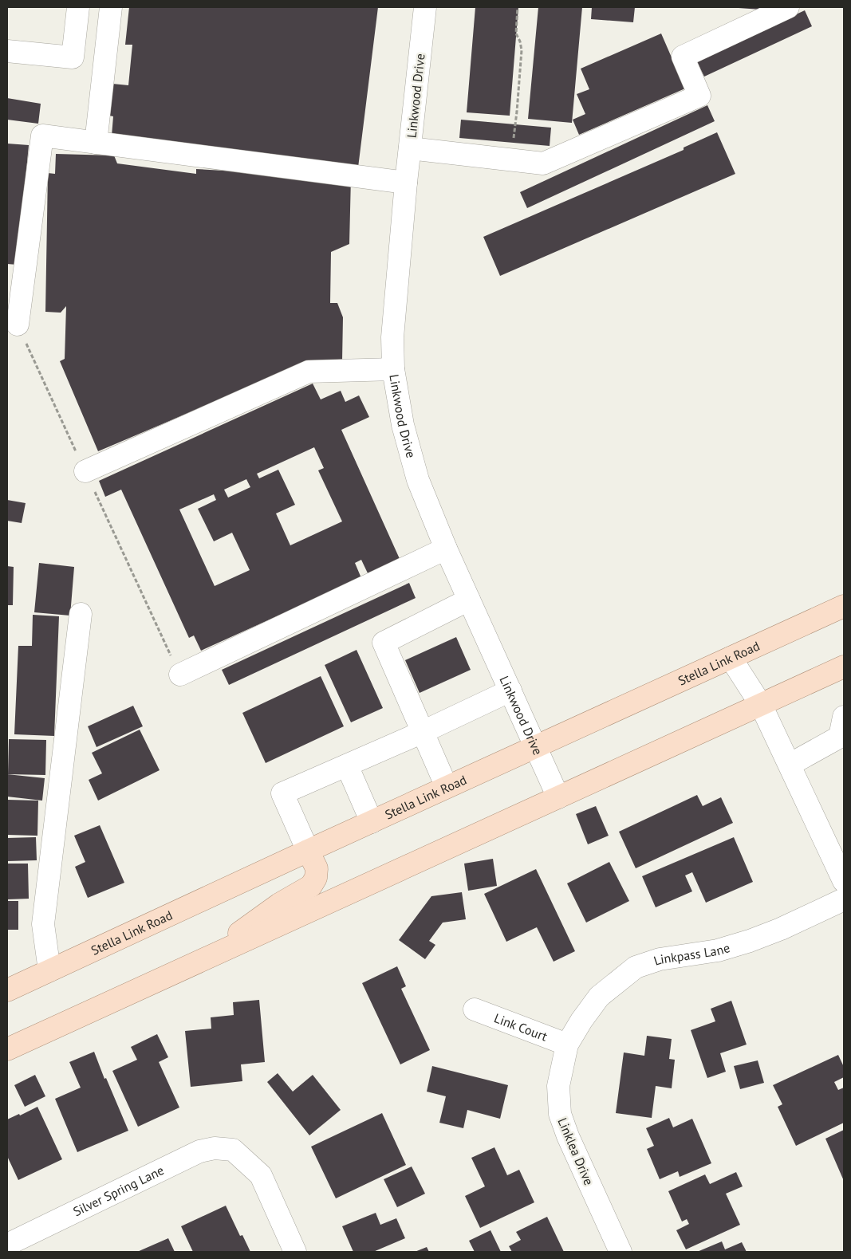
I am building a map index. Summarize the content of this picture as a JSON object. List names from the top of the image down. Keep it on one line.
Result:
{"streets":{"main road":["Stella Link Road"],"street":["Linkwood Drive","Linkpass Lane","Link Court","Linklea Drive","Silver Spring Lane"]},"crossings":[["Linkwood Drive","Stella Link Road"],["Linkpass Lane","Link Court"],["Linkpass Lane","Linklea Drive"],["Link Court","Linklea Drive"]]}
